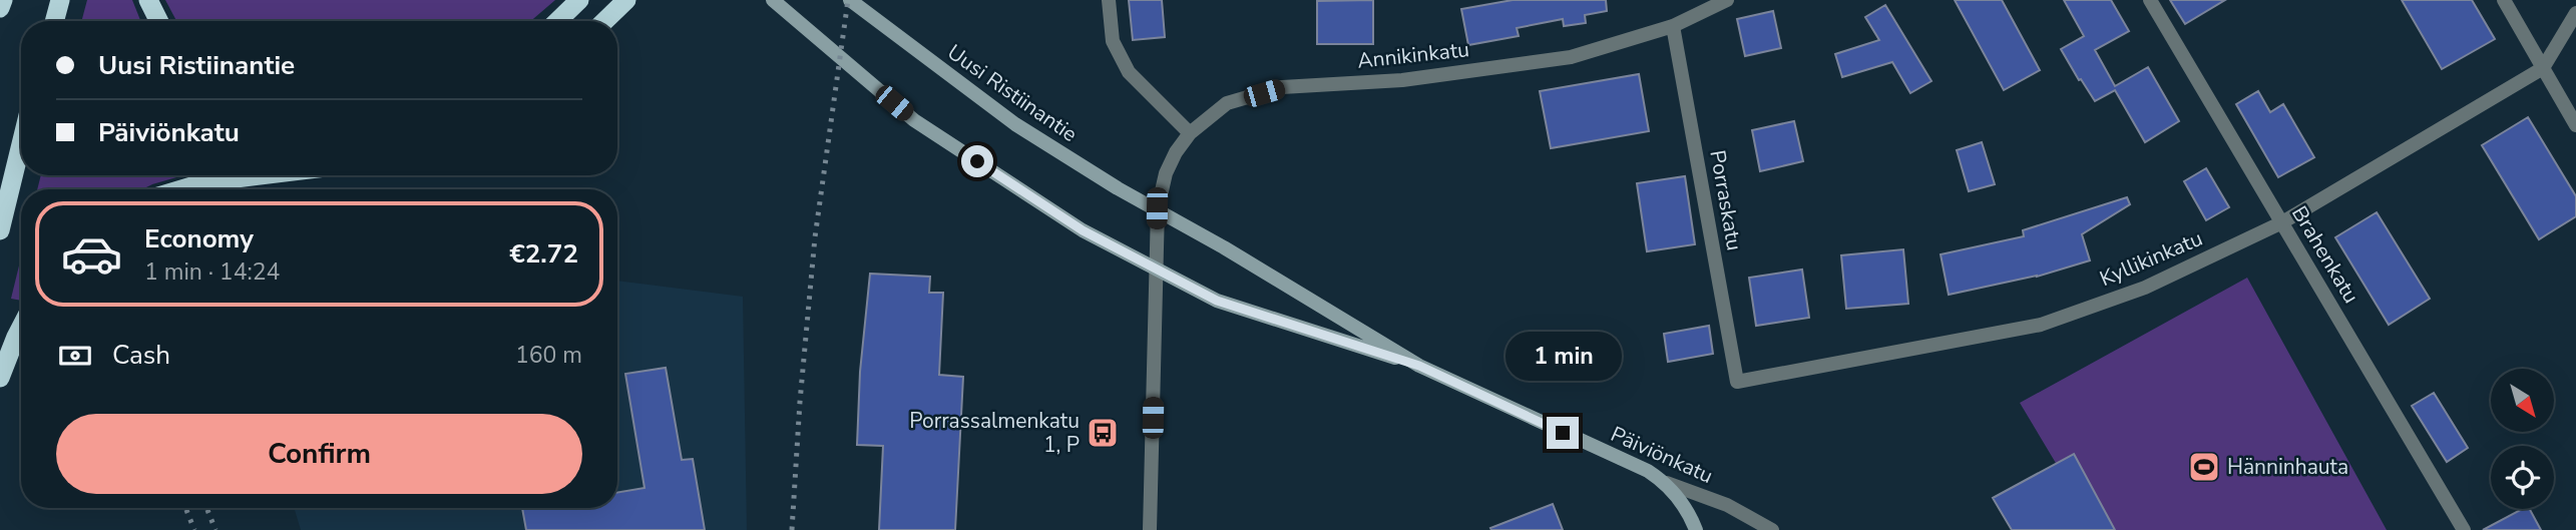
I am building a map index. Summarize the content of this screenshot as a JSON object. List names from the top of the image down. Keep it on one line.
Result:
{"streets":{"main road":["Uusi Ristiinantie","Päiviönkatu"],"street":["Annikinkatu","Porraskatu","Brahenkatu","Kyllikinkatu"]},"crossings":[["Annikinkatu","Uusi Ristiinantie"],["Annikinkatu","Porraskatu"],["Annikinkatu","Päiviönkatu"],["Uusi Ristiinantie","Päiviönkatu"],["Porraskatu","Kyllikinkatu"],["Brahenkatu","Kyllikinkatu"]],"places":{"bus stop":["Porrassalmenkatu 1, P"],"sports":["Hänninhauta"]},"north":"bottom right","page":{"banner":["Uusi Ristiinantie","Päiviönkatu"],"list":[{"name":"Economy","note":"1 min · 14:24","value":"€2.72"}],"pay":["Cash","160 m"],"bubble":"1 min","buttons":"Confirm"}}
